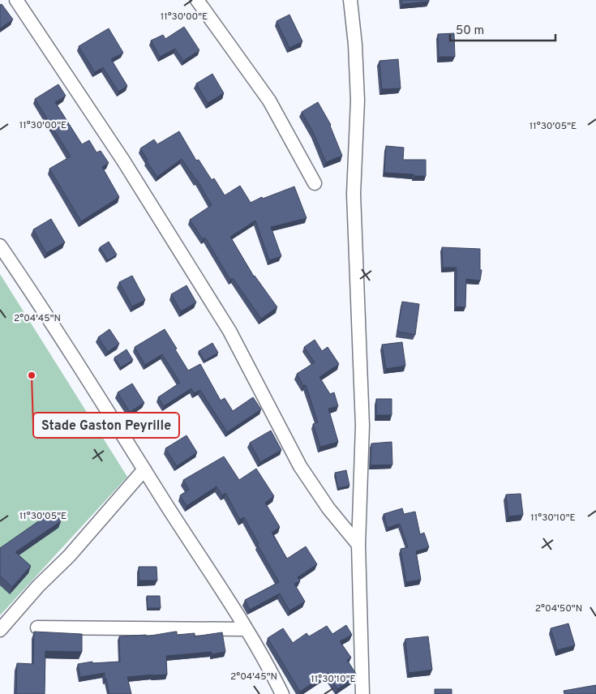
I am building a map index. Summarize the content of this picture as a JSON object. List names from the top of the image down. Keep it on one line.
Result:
{"places":["Stade Gaston Peyrille"],"scale_bar":"50 m","coordinates":["11°30'00\"E","11°30'05\"E","2°04'45\"N","11°30'10\"E","2°04'50\"N"]}
